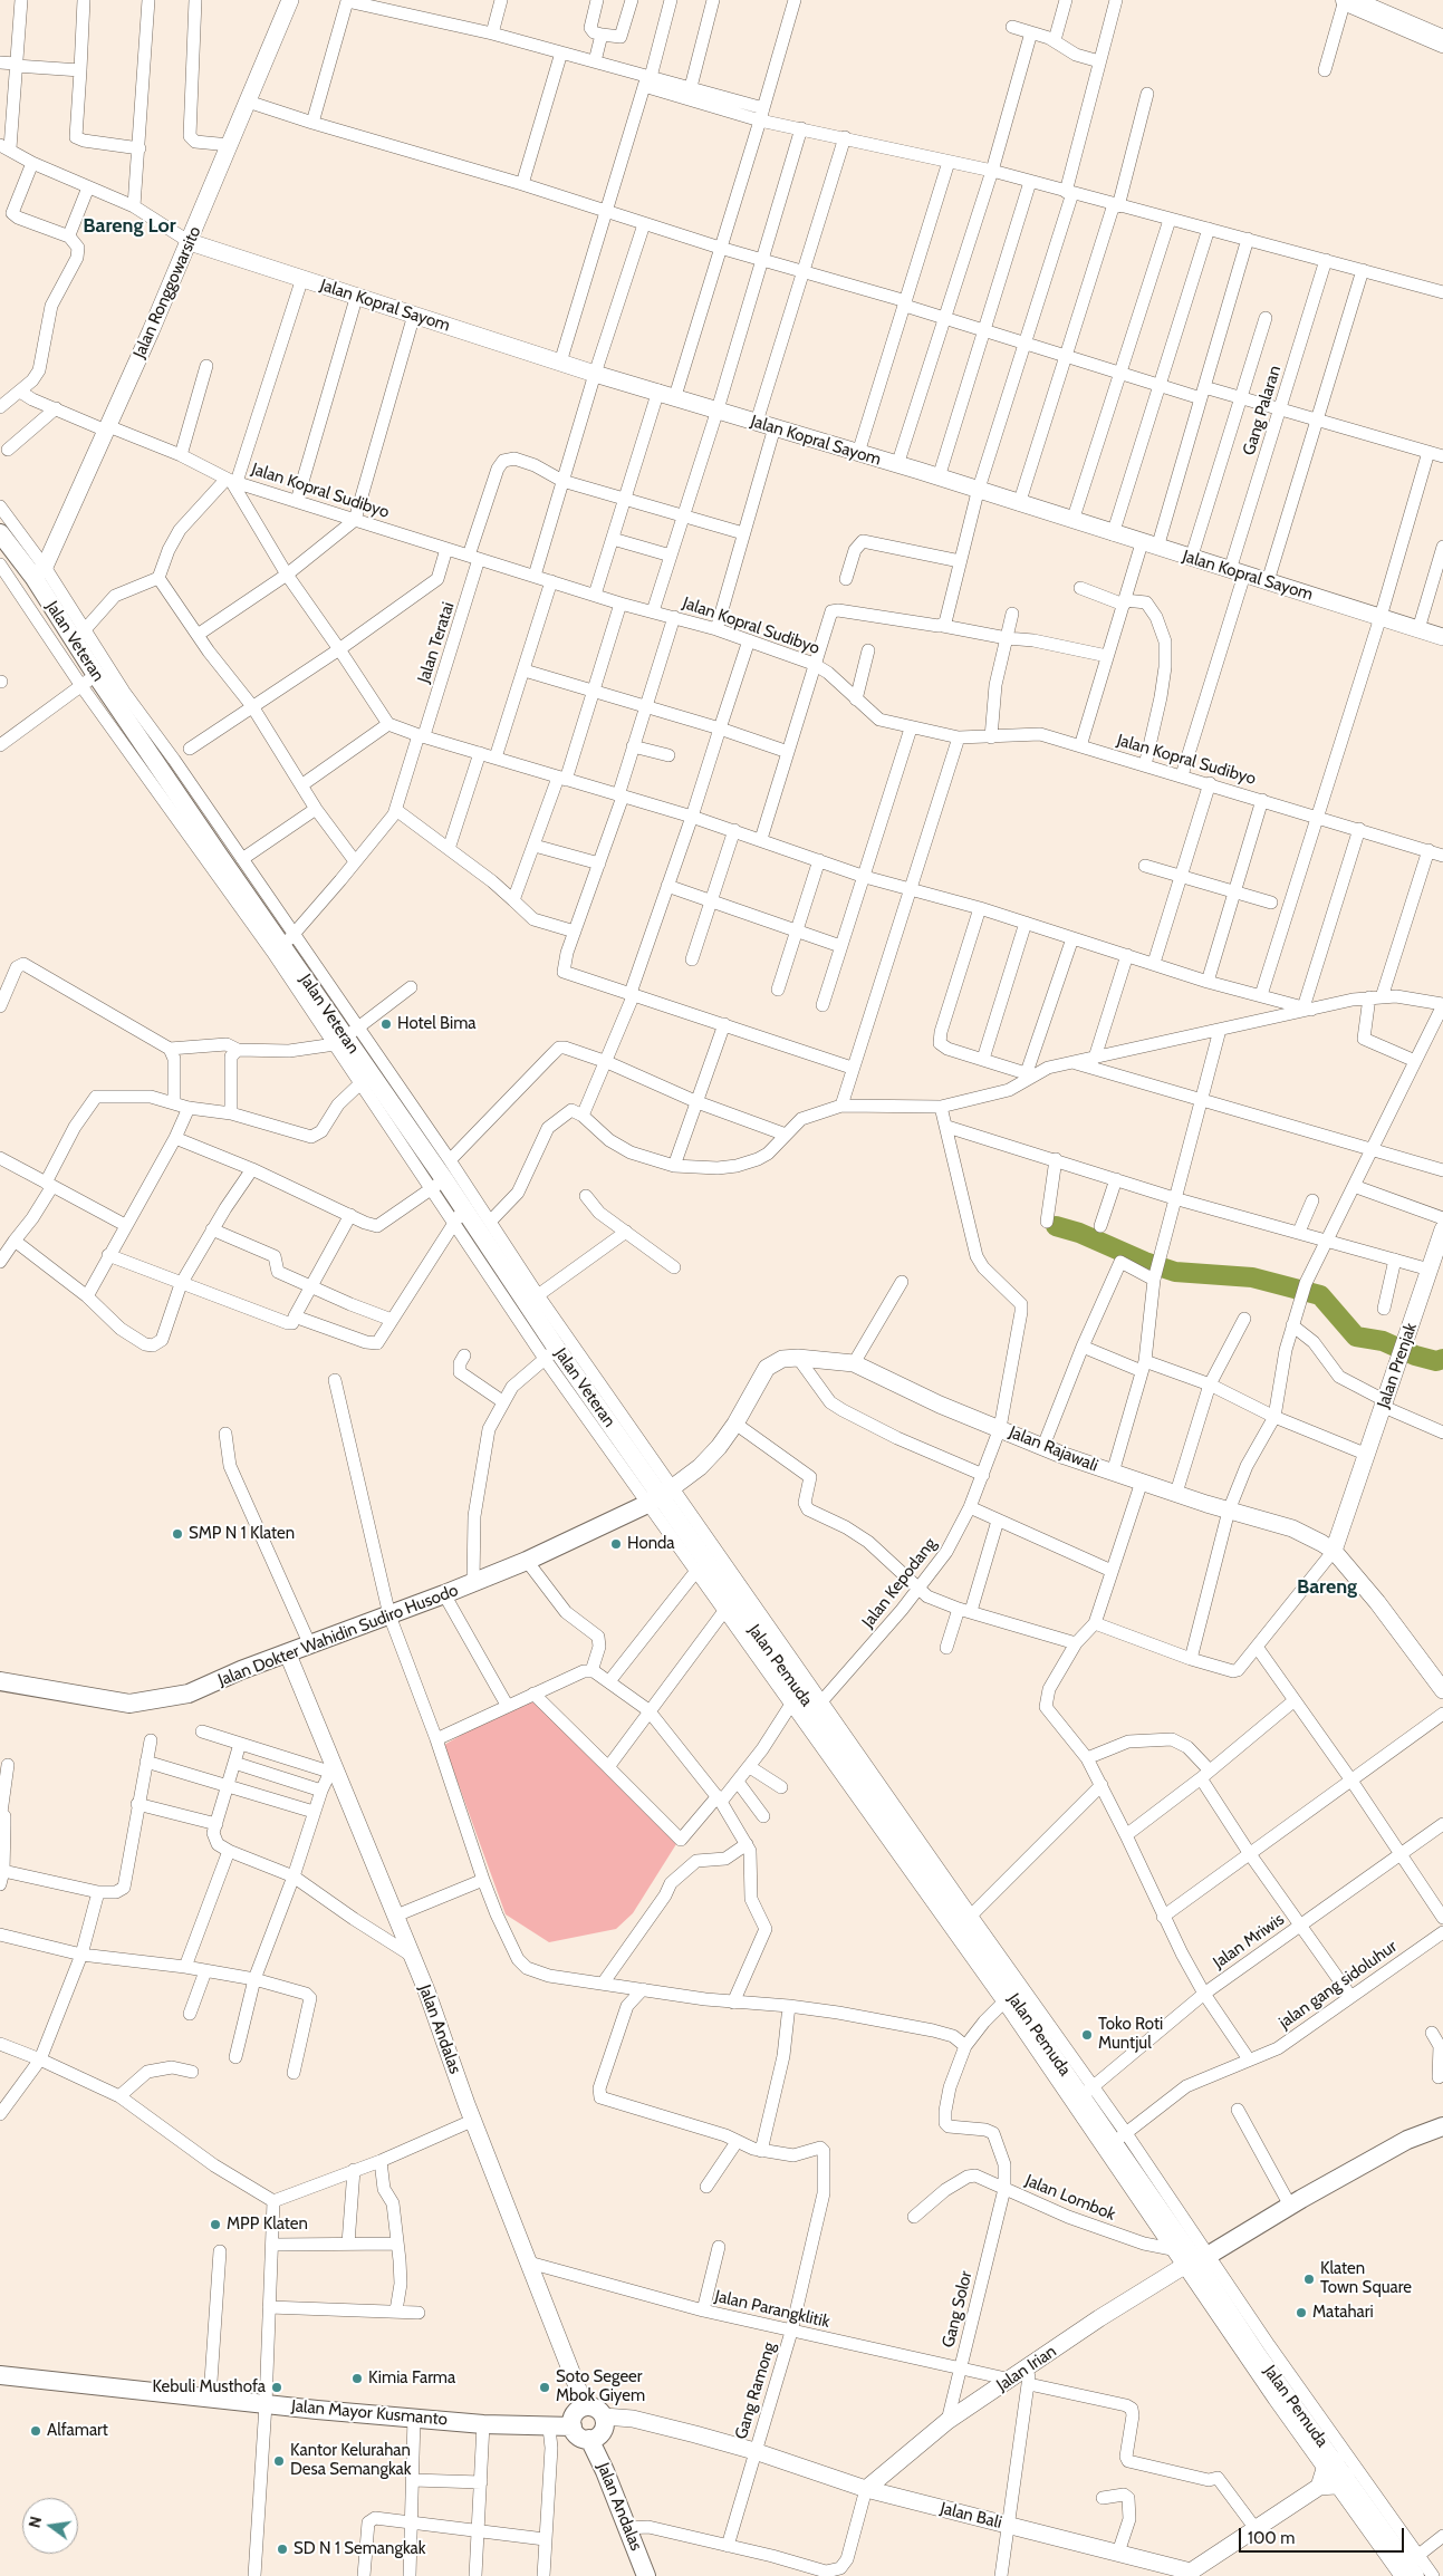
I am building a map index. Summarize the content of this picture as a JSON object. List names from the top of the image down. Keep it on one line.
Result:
{"streets":{"main road":["Jalan Veteran","Jalan Dokter Wahidin Sudiro Husodo","Jalan Pemuda","Jalan Andalas","Jalan Mayor Kusmanto"],"street":["Jalan Ronggowarsito","Jalan Kopral Sayom","Gang Palaran","Jalan Kopral Sudibyo","Jalan Teratai","Jalan Prenjak","Jalan Rajawali","Jalan Kepodang","Jalan Mriwis","jalan gang sidoluhur","Jalan Lombok","Jalan Parangklitik","Gang Solor","Jalan Irian","Gang Ramong","Jalan Bali"]},"crossings":[["Jalan Ronggowarsito","Jalan Kopral Sayom"],["Jalan Ronggowarsito","Jalan Kopral Sudibyo"],["Jalan Ronggowarsito","Jalan Veteran"],["Jalan Kopral Sayom","Gang Palaran"],["Gang Palaran","Jalan Kopral Sudibyo"],["Jalan Kopral Sudibyo","Jalan Teratai"],["Jalan Veteran","Jalan Rajawali"],["Jalan Veteran","Jalan Dokter Wahidin Sudiro Husodo"],["Jalan Veteran","Jalan Pemuda"],["Jalan Prenjak","Jalan Rajawali"],["Jalan Rajawali","Jalan Kepodang"],["Jalan Rajawali","Jalan Dokter Wahidin Sudiro Husodo"],["Jalan Rajawali","Jalan Pemuda"],["Jalan Kepodang","Jalan Pemuda"],["Jalan Dokter Wahidin Sudiro Husodo","Jalan Pemuda"],["Jalan Dokter Wahidin Sudiro Husodo","Jalan Andalas"],["Jalan Pemuda","Jalan Mriwis"],["Jalan Pemuda","jalan gang sidoluhur"],["Jalan Pemuda","Jalan Irian"],["Jalan Pemuda","Jalan Bali"],["Jalan Andalas","Jalan Parangklitik"],["Jalan Andalas","Jalan Mayor Kusmanto"],["Jalan Andalas","Jalan Bali"],["Jalan Lombok","Gang Solor"],["Jalan Parangklitik","Gang Solor"],["Jalan Parangklitik","Jalan Irian"],["Jalan Parangklitik","Gang Ramong"],["Gang Solor","Jalan Irian"],["Jalan Irian","Jalan Bali"],["Gang Ramong","Jalan Bali"],["Jalan Mayor Kusmanto","Jalan Bali"]],"districts":["Bareng Lor","Bareng"],"places":["Hotel Bima","SMP N 1 Klaten","Honda","Toko Roti Muntjul","MPP Klaten","Klaten Town Square","Matahari","Kimia Farma","Kebuli Musthofa","Soto Segeer Mbok Giyem","Alfamart","Kantor Kelurahan Desa Semangkak","SD N 1 Semangkak"],"scale_bar":"100 m","north":"left"}
